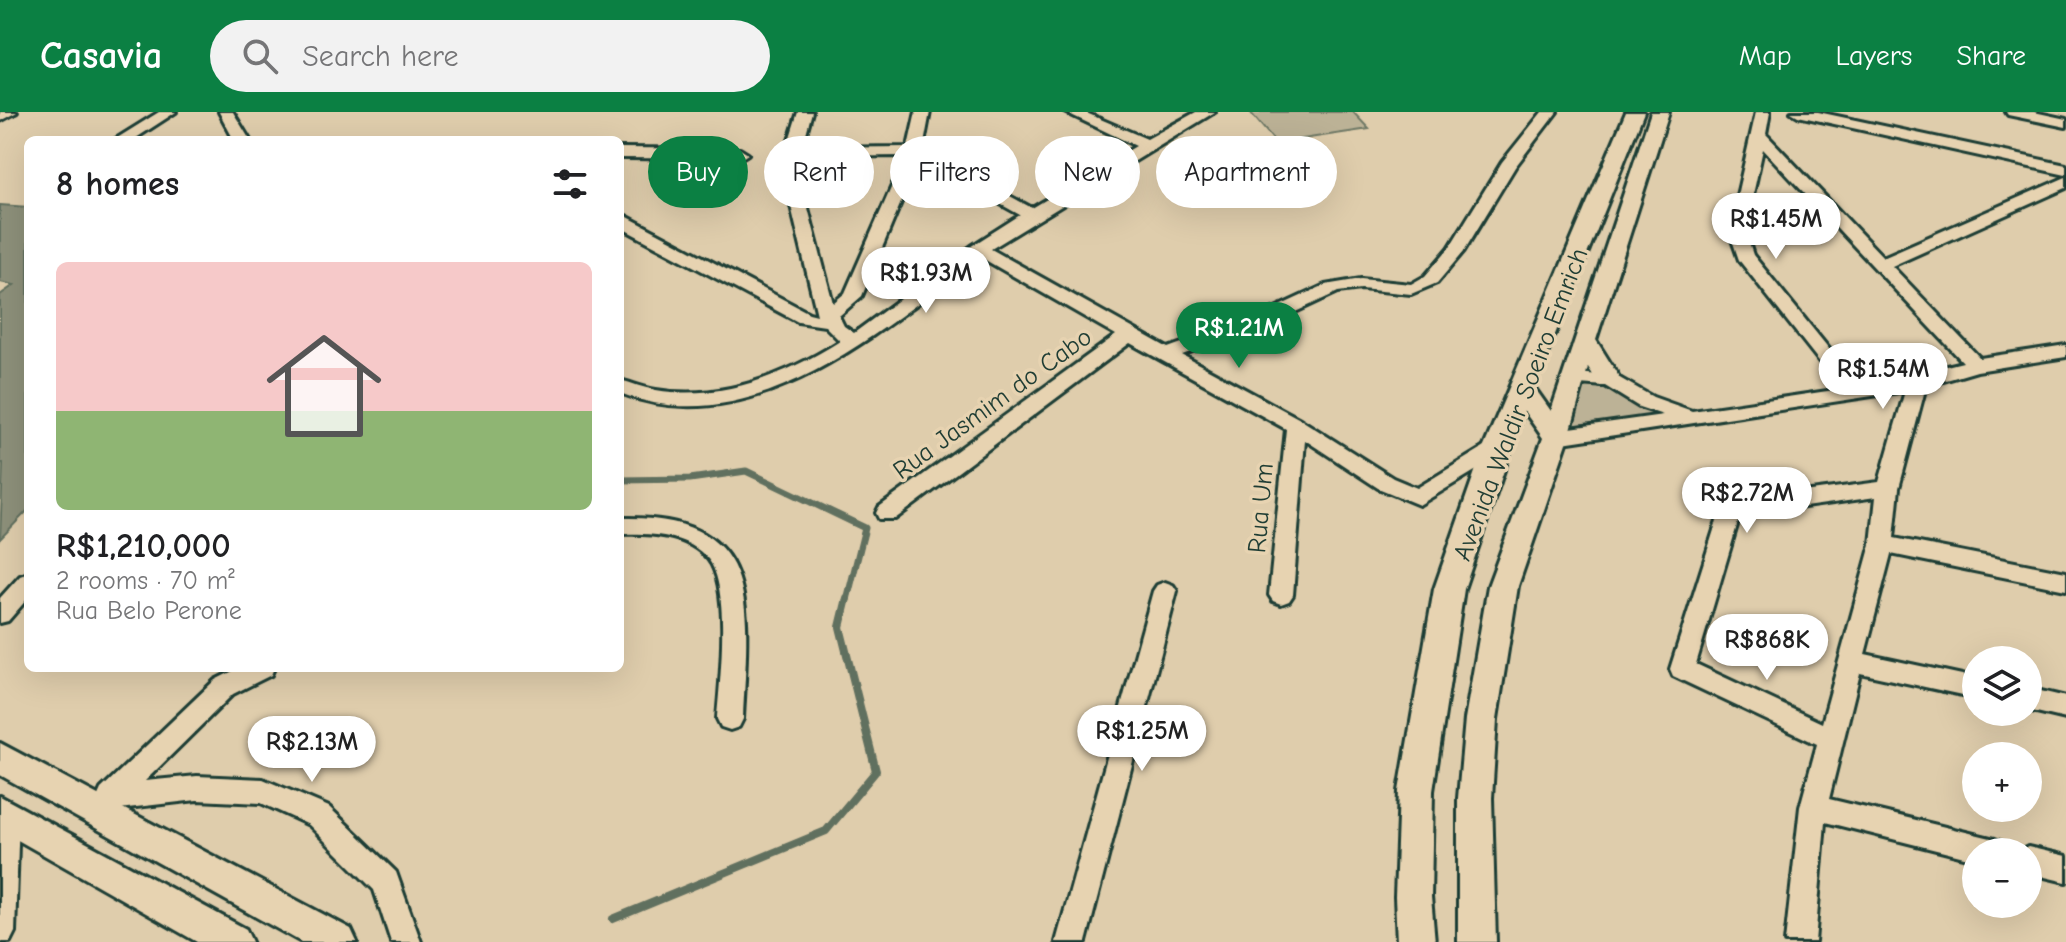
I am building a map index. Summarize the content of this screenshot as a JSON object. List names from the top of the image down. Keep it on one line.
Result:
{"streets":{"main road":["Avenida Waldir Soeiro Emrich"],"street":["Rua Jasmim do Cabo","Rua Um"]},"page":{"header":"Casavia","search":"Search here","nav":["Map","Layers","Share"],"chip":["Buy","Rent","Filters","New","Apartment"],"heading":"8 homes","price":["R$1.45M","R$1.93M","R$1.21M","R$1.54M","R$2.72M","R$868K","R$1.25M","R$2.13M"],"list":[{"name":"R$1,210,000","note":"2 rooms · 70 m² · Rua Belo Perone"}],"map_buttons":["+","−"]}}
